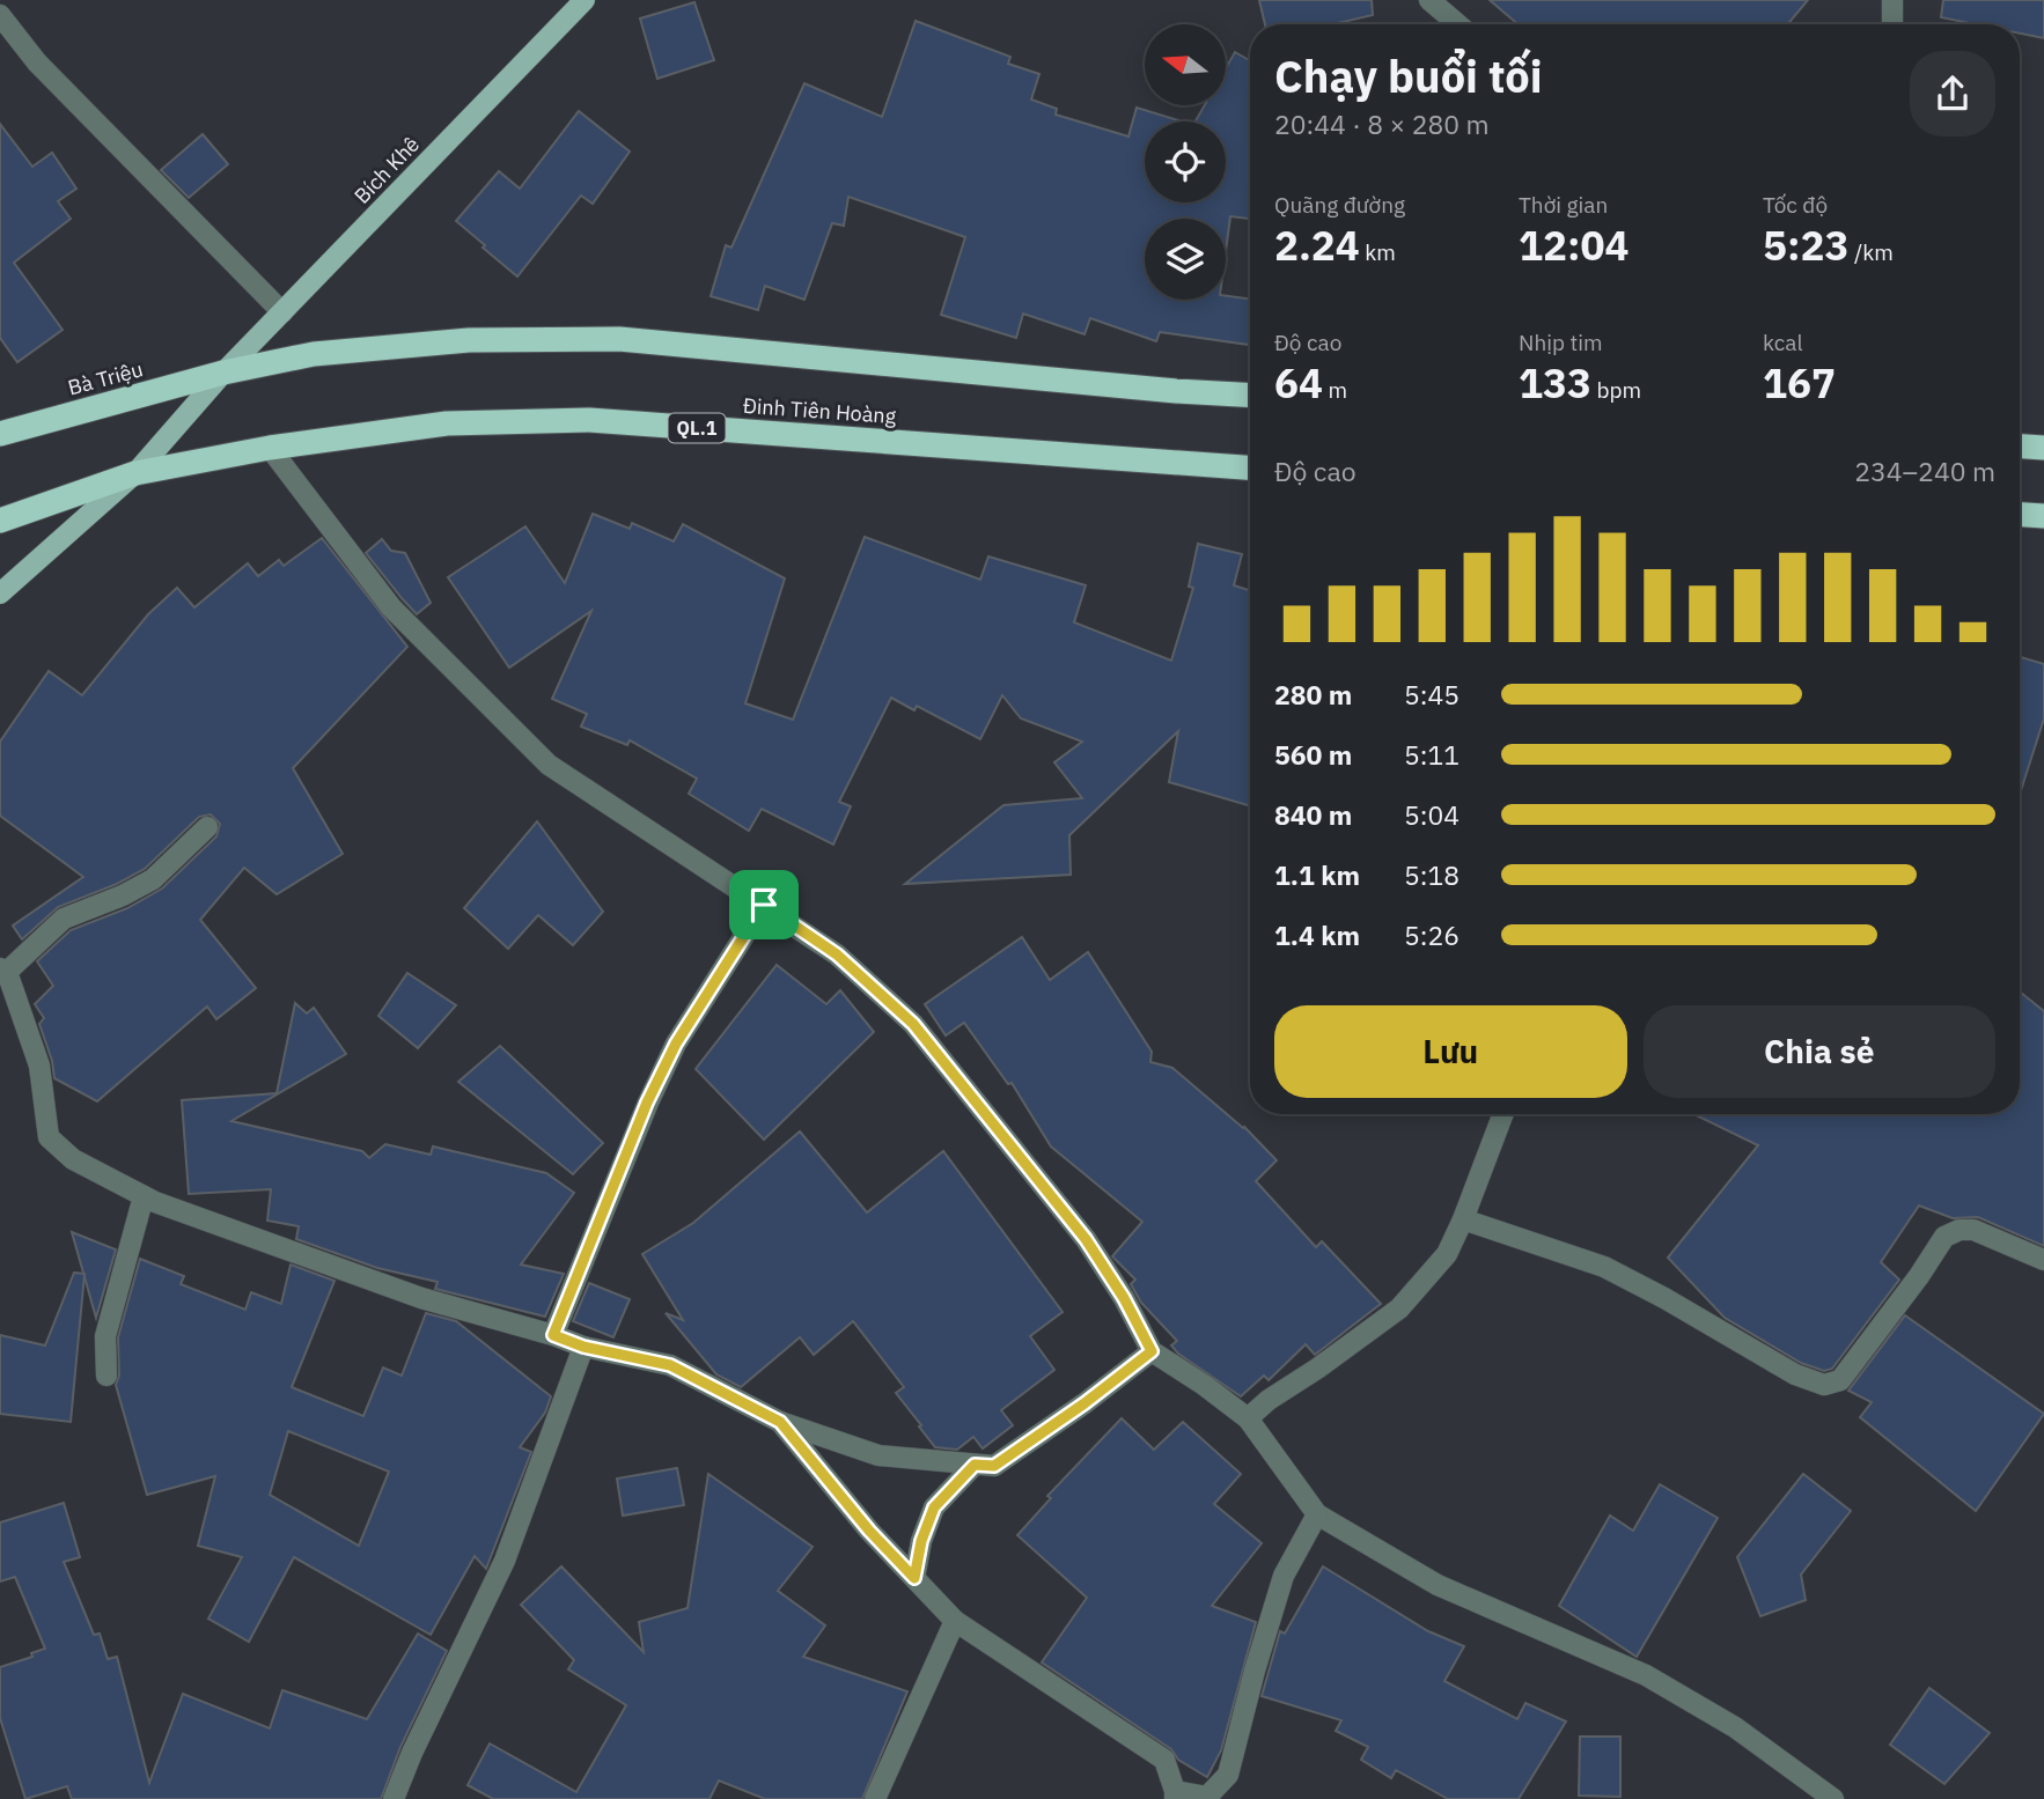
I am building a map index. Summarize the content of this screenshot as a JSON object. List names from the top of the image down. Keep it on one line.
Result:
{"streets":{"highway":["Bà Triệu","Đinh Tiên Hoàng","QL.1"],"main road":["Bích Khê"]},"crossings":[["Bích Khê","Bà Triệu"],["Bích Khê","Đinh Tiên Hoàng"],["Bích Khê","QL.1"],["Đinh Tiên Hoàng","QL.1"]],"north":"left","page":{"heading":["Chạy buổi tối","20:44 · 8 × 280 m"],"stats":[["Quãng đường","2.24 km"],["Thời gian","12:04"],["Tốc độ","5:23 /km"],["Độ cao","64 m"],["Nhịp tim","133 bpm"],["kcal","167"]],"chart":["Độ cao","234–240 m"],"list":[{"name":"280 m","note":"5:45"},{"name":"560 m","note":"5:11"},{"name":"840 m","note":"5:04"},{"name":"1.1 km","note":"5:18"},{"name":"1.4 km","note":"5:26"}],"buttons":["Lưu","Chia sẻ"]}}
